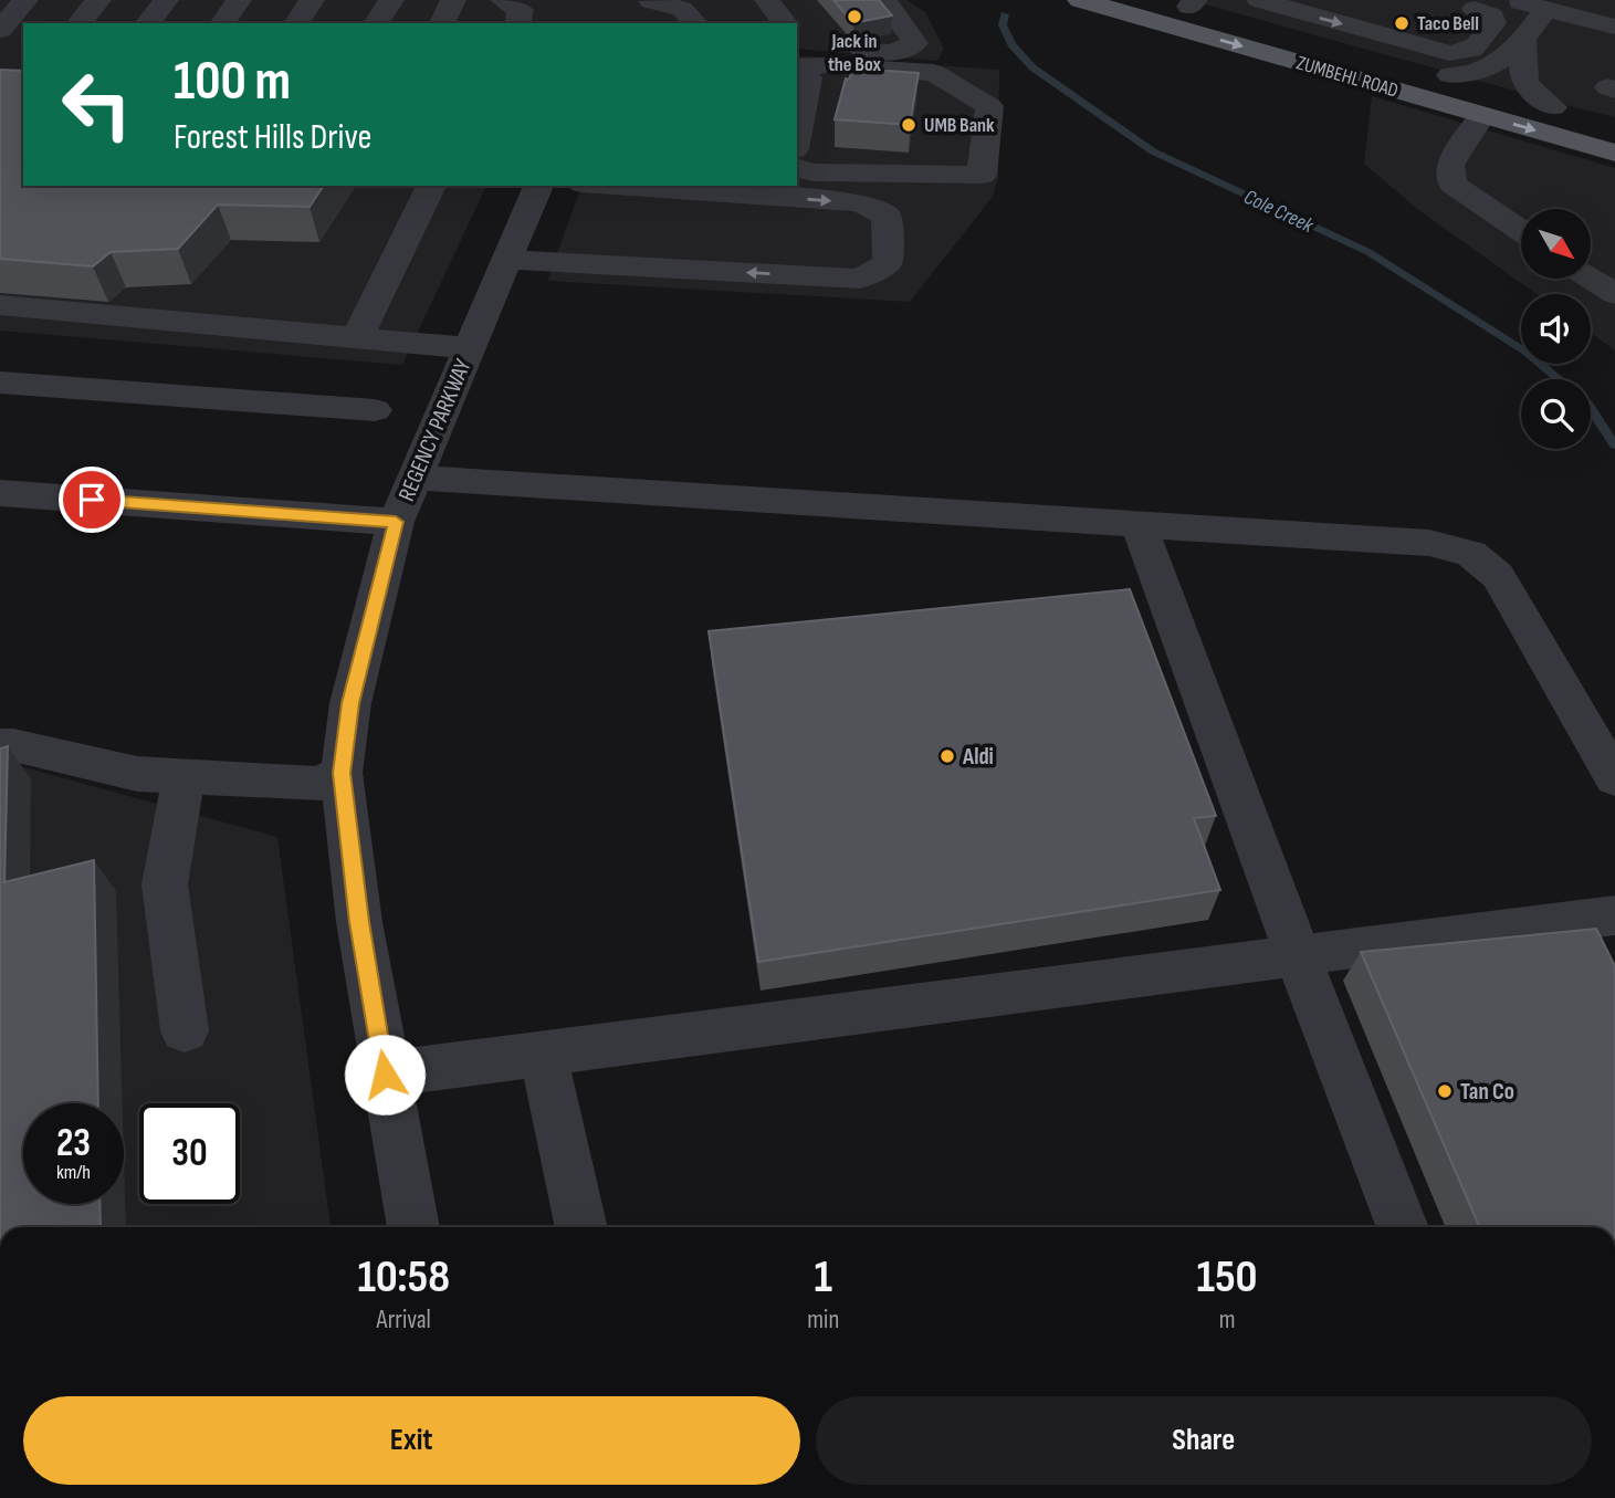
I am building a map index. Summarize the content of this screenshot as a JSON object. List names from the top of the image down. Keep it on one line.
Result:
{"streets":{"main road":["ZUMBEHL ROAD"],"street":["REGENCY PARKWAY"]},"water":["Cole Creek"],"places":["Jack in the Box","Taco Bell","UMB Bank","Aldi","Tan Co"],"north":"bottom right","page":{"turn":["100 m","Forest Hills Drive"],"speed":"23 km/h","limit":"30","eta":["10:58","Arrival","1","min","150","m"],"buttons":["Exit","Share"]}}
